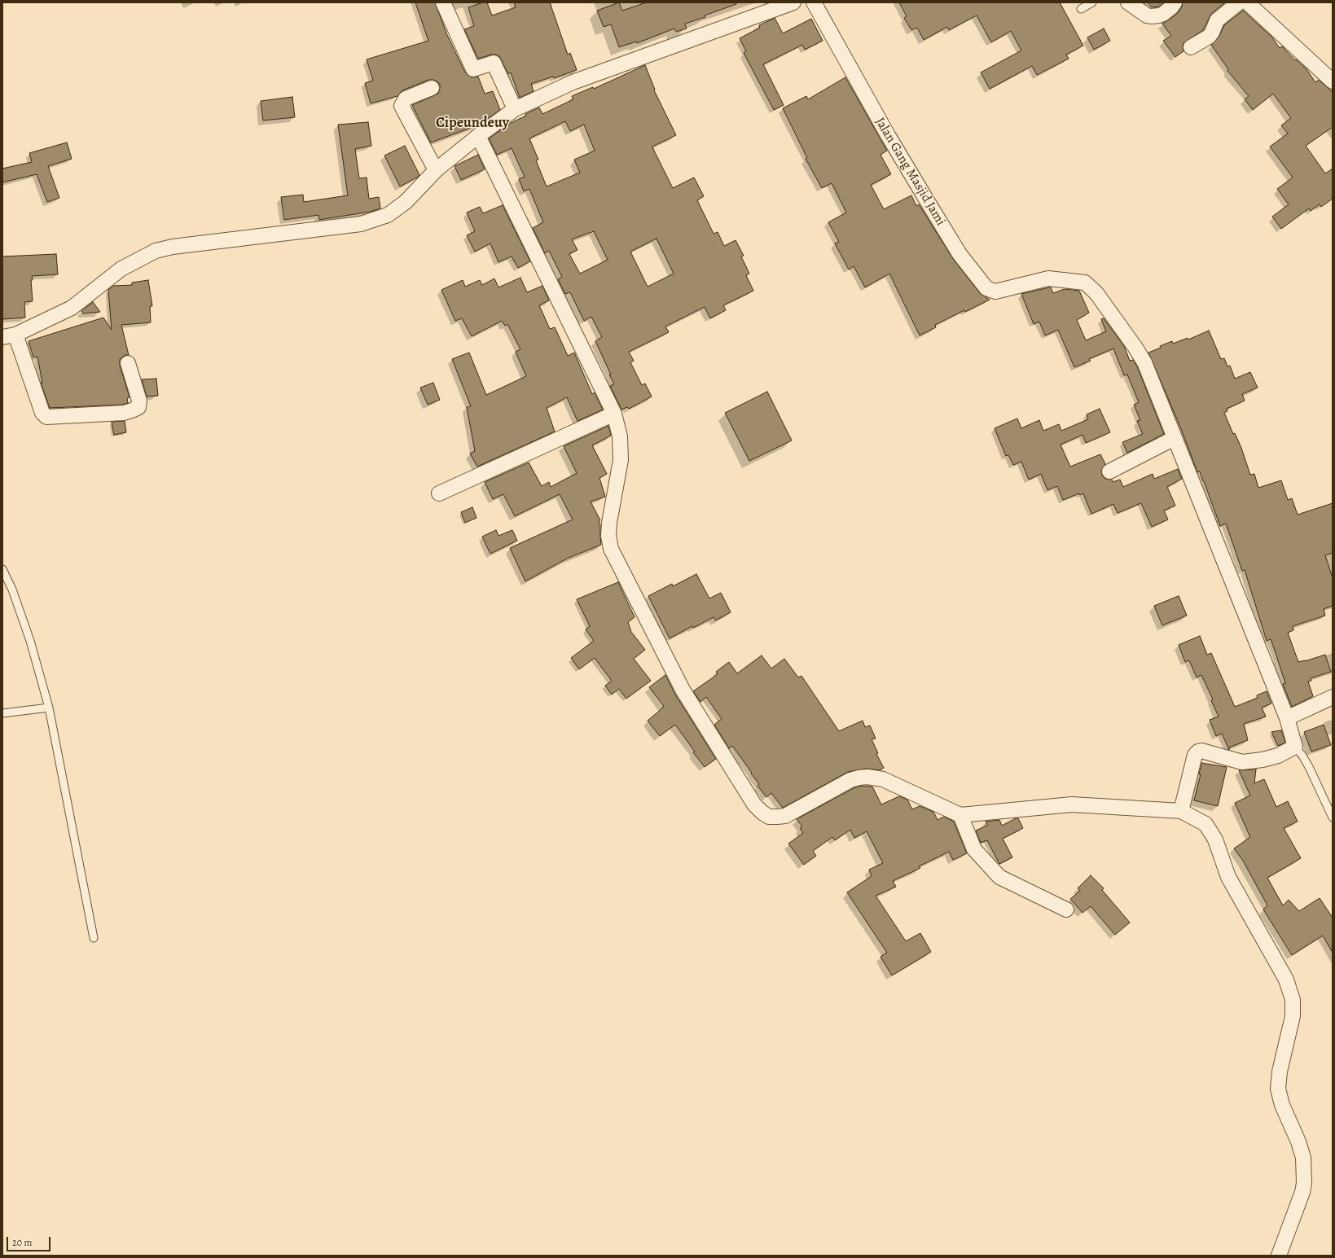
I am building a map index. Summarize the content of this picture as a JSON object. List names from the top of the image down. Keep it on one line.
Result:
{"streets":{"street":["Jalan Gang Masjid Jami"]},"districts":["Cipeundeuy"],"scale_bar":"20 m"}
